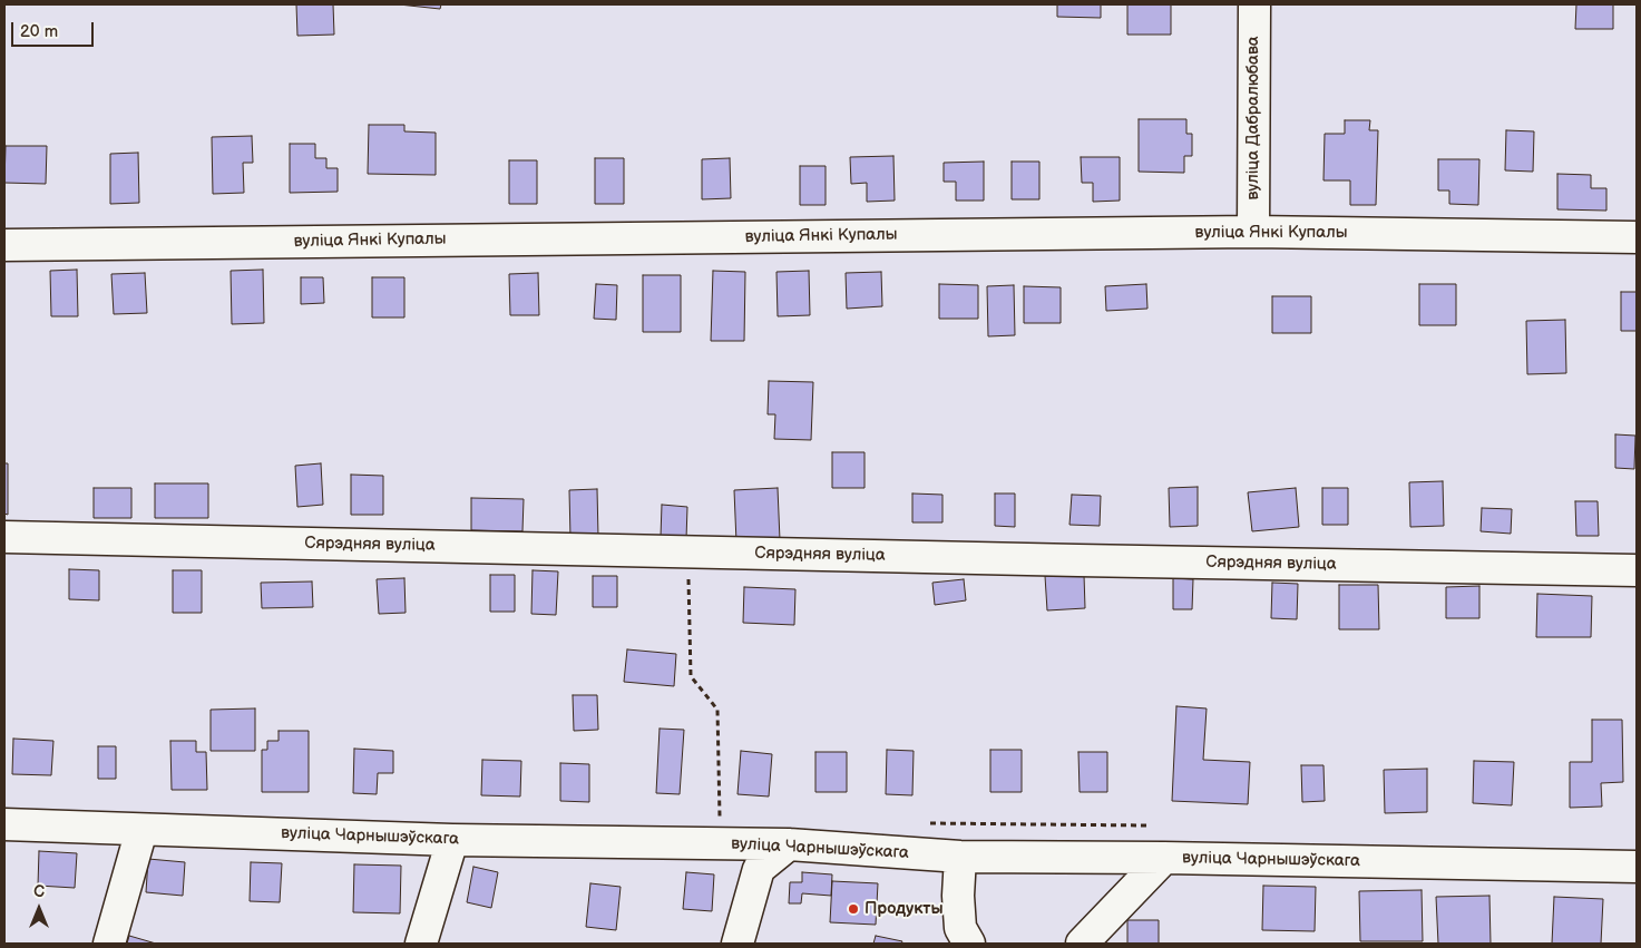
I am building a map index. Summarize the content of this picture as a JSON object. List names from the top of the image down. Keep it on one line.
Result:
{"streets":{"street":["вуліца Дабралюбава","вуліца Янкі Купалы","Сярэдняя вуліца","вуліца Чарнышэўскага"]},"crossings":[["вуліца Дабралюбава","вуліца Янкі Купалы"]],"places":["Продукты"],"scale_bar":"20 m","north":"top"}
